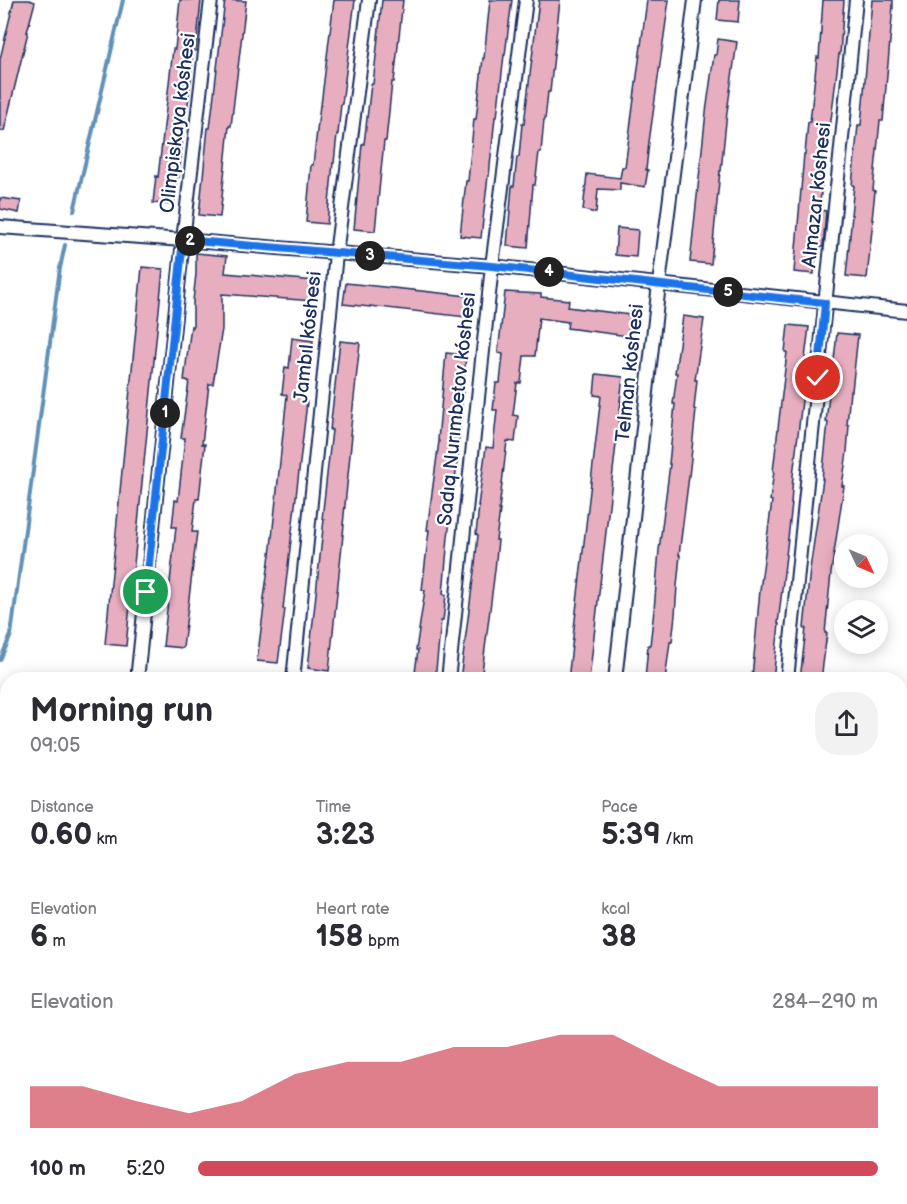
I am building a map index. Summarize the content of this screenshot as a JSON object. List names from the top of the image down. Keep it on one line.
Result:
{"streets":{"street":["Olimpiskaya kóshesi","Almazar kóshesi","Jambıl kóshesi","Telman kóshesi","Sadıq Nurımbetov kóshesi"]},"north":"bottom right","page":{"pins":["2","3","4","5","1"],"heading":["Morning run","09:05"],"stats":[["Distance","0.60 km"],["Time","3:23"],["Pace","5:39 /km"],["Elevation","6 m"],["Heart rate","158 bpm"],["kcal","38"]],"chart":["Elevation","284–290 m"],"list":[{"name":"100 m","note":"5:20"}]}}
